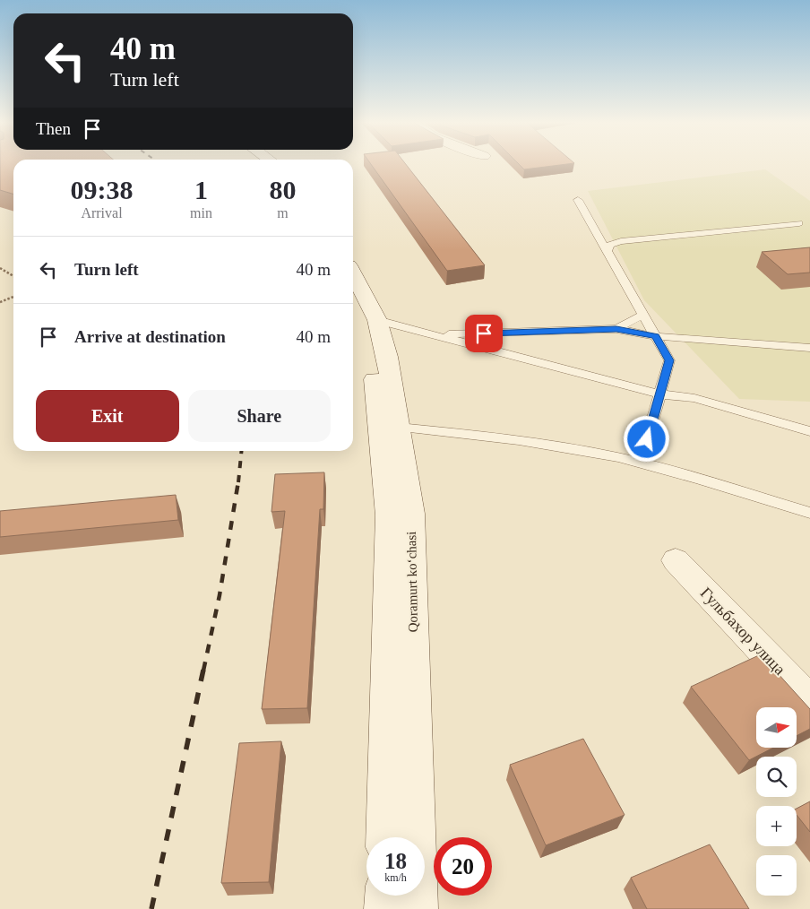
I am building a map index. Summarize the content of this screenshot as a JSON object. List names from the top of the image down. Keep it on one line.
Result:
{"streets":{"main road":["Qoramurt koʻchasi","Гульбахор улица"]},"north":"right","page":{"turn":["40 m","Turn left"],"then":"Then","eta":["09:38","Arrival","1","min","80","m"],"list":[{"name":"Turn left","value":"40 m"},{"name":"Arrive at destination","value":"40 m"}],"buttons":["Exit","Share"],"map_buttons":["+","−"],"speed":"18 km/h","limit":"20"}}
